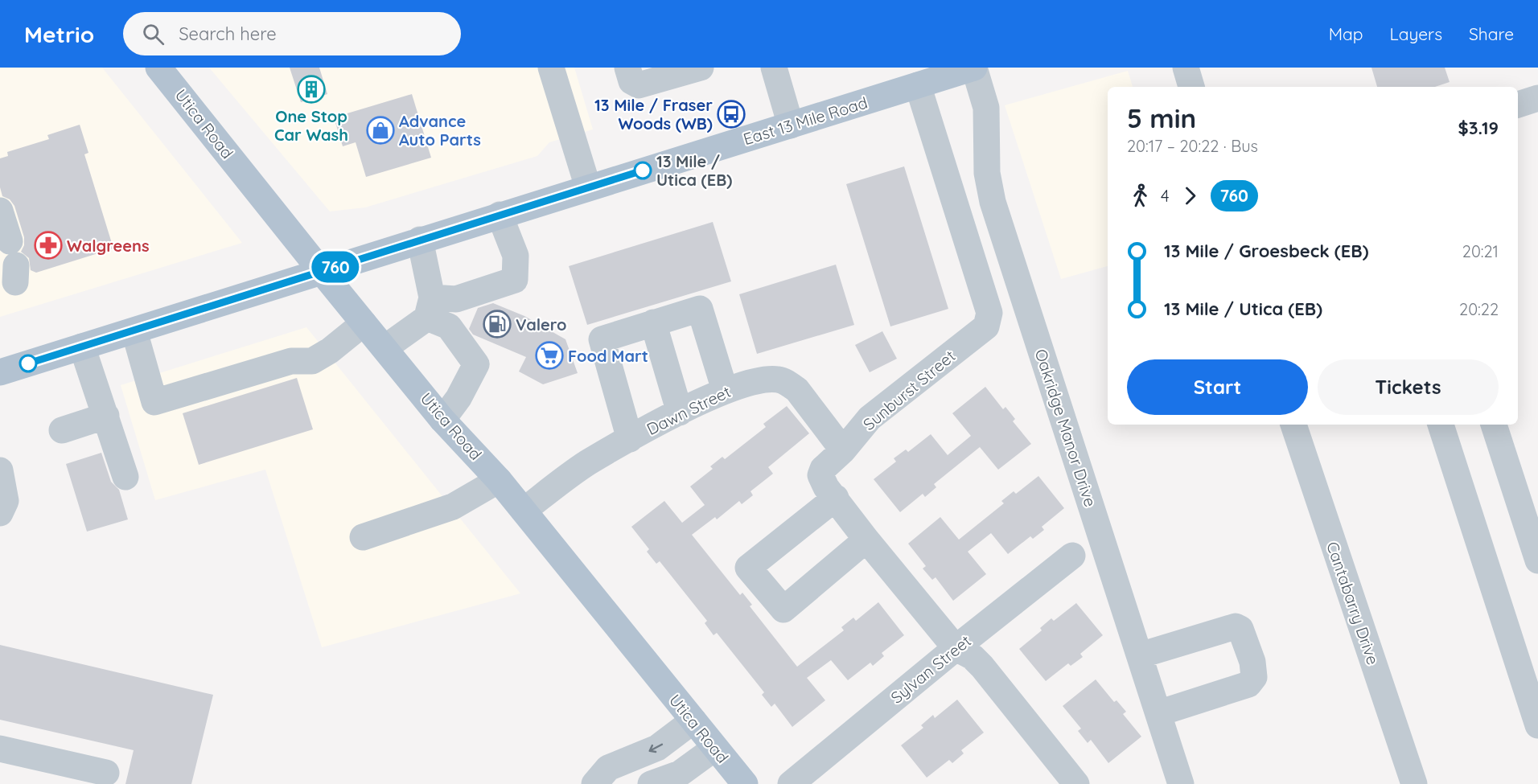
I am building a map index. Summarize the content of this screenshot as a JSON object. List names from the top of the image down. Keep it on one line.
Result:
{"streets":{"main road":["East 13 Mile Road","Utica Road"],"street":["Sunburst Street","Dawn Street","Oakridge Manor Drive","Cantabarry Drive","Sylvan Street"]},"crossings":[["East 13 Mile Road","Utica Road"],["East 13 Mile Road","Sunburst Street"],["East 13 Mile Road","Oakridge Manor Drive"],["Utica Road","Dawn Street"],["Sunburst Street","Dawn Street"],["Sunburst Street","Sylvan Street"]],"places":{"building":["One Stop Car Wash"],"bus stop":["13 Mile / Fraser Woods (WB)"],"shop":["Advance Auto Parts"],"other":["13 Mile / Utica (EB)"],"pharmacy":["Walgreens"],"fuel station":["Valero"],"supermarket":["Food Mart"]},"lines":["bus line 760"],"page":{"header":"Metrio","search":"Search here","nav":["Map","Layers","Share"],"on_map":"760","heading":["5 min","20:17 – 20:22 · Bus","$3.19"],"legs":["4","760"],"list":[{"name":"13 Mile / Groesbeck (EB)","value":"20:21"},{"name":"13 Mile / Utica (EB)","value":"20:22"}],"buttons":["Start","Tickets"]}}
